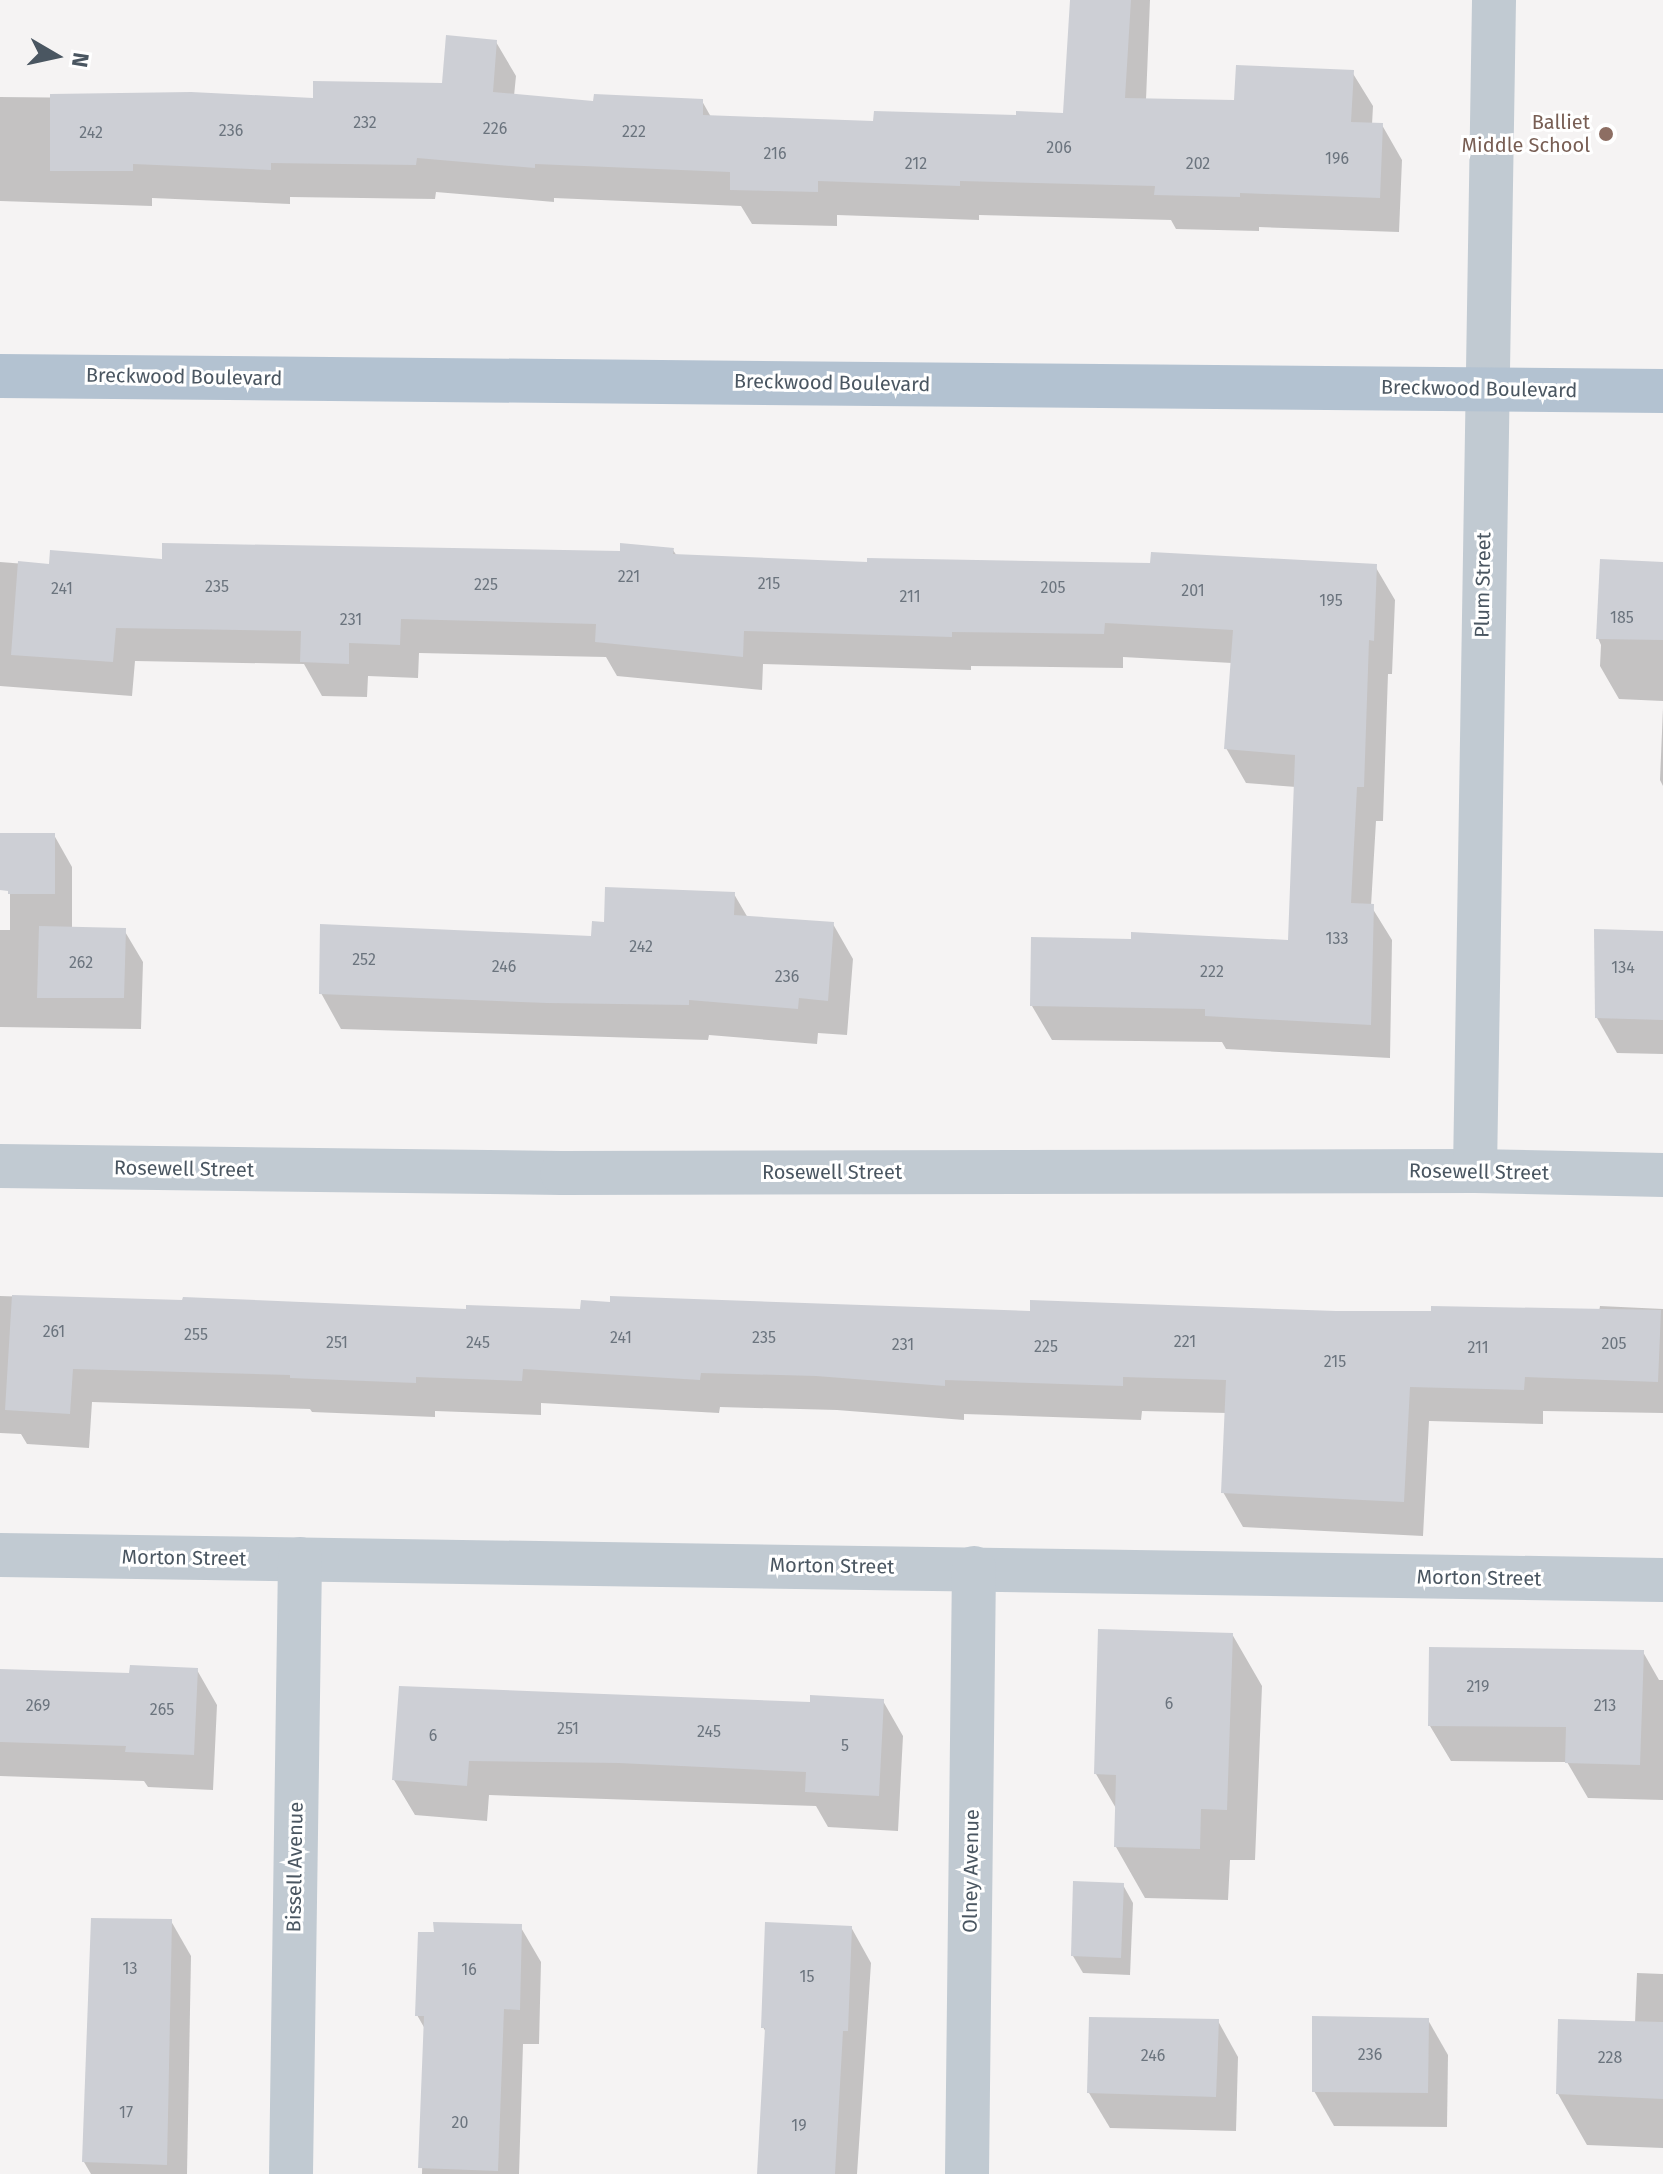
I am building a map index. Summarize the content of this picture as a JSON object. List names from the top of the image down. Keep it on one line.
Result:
{"streets":{"main road":["Breckwood Boulevard"],"street":["Plum Street","Rosewell Street","Morton Street","Bissell Avenue","Olney Avenue"]},"crossings":[["Breckwood Boulevard","Plum Street"],["Plum Street","Rosewell Street"],["Morton Street","Bissell Avenue"],["Morton Street","Olney Avenue"]],"places":["Balliet Middle School"],"house_numbers":["232","226","236","222","242","206","216","196","212","202","221","215","225","235","205","241","201","211","195","185","231","133","242","252","262","246","134","222","236","261","255","241","235","221","251","245","205","231","225","211","215","219","6","269","213","265","251","245","6","5","13","16","15","236","246","228","17","20","19"],"north":"right"}
